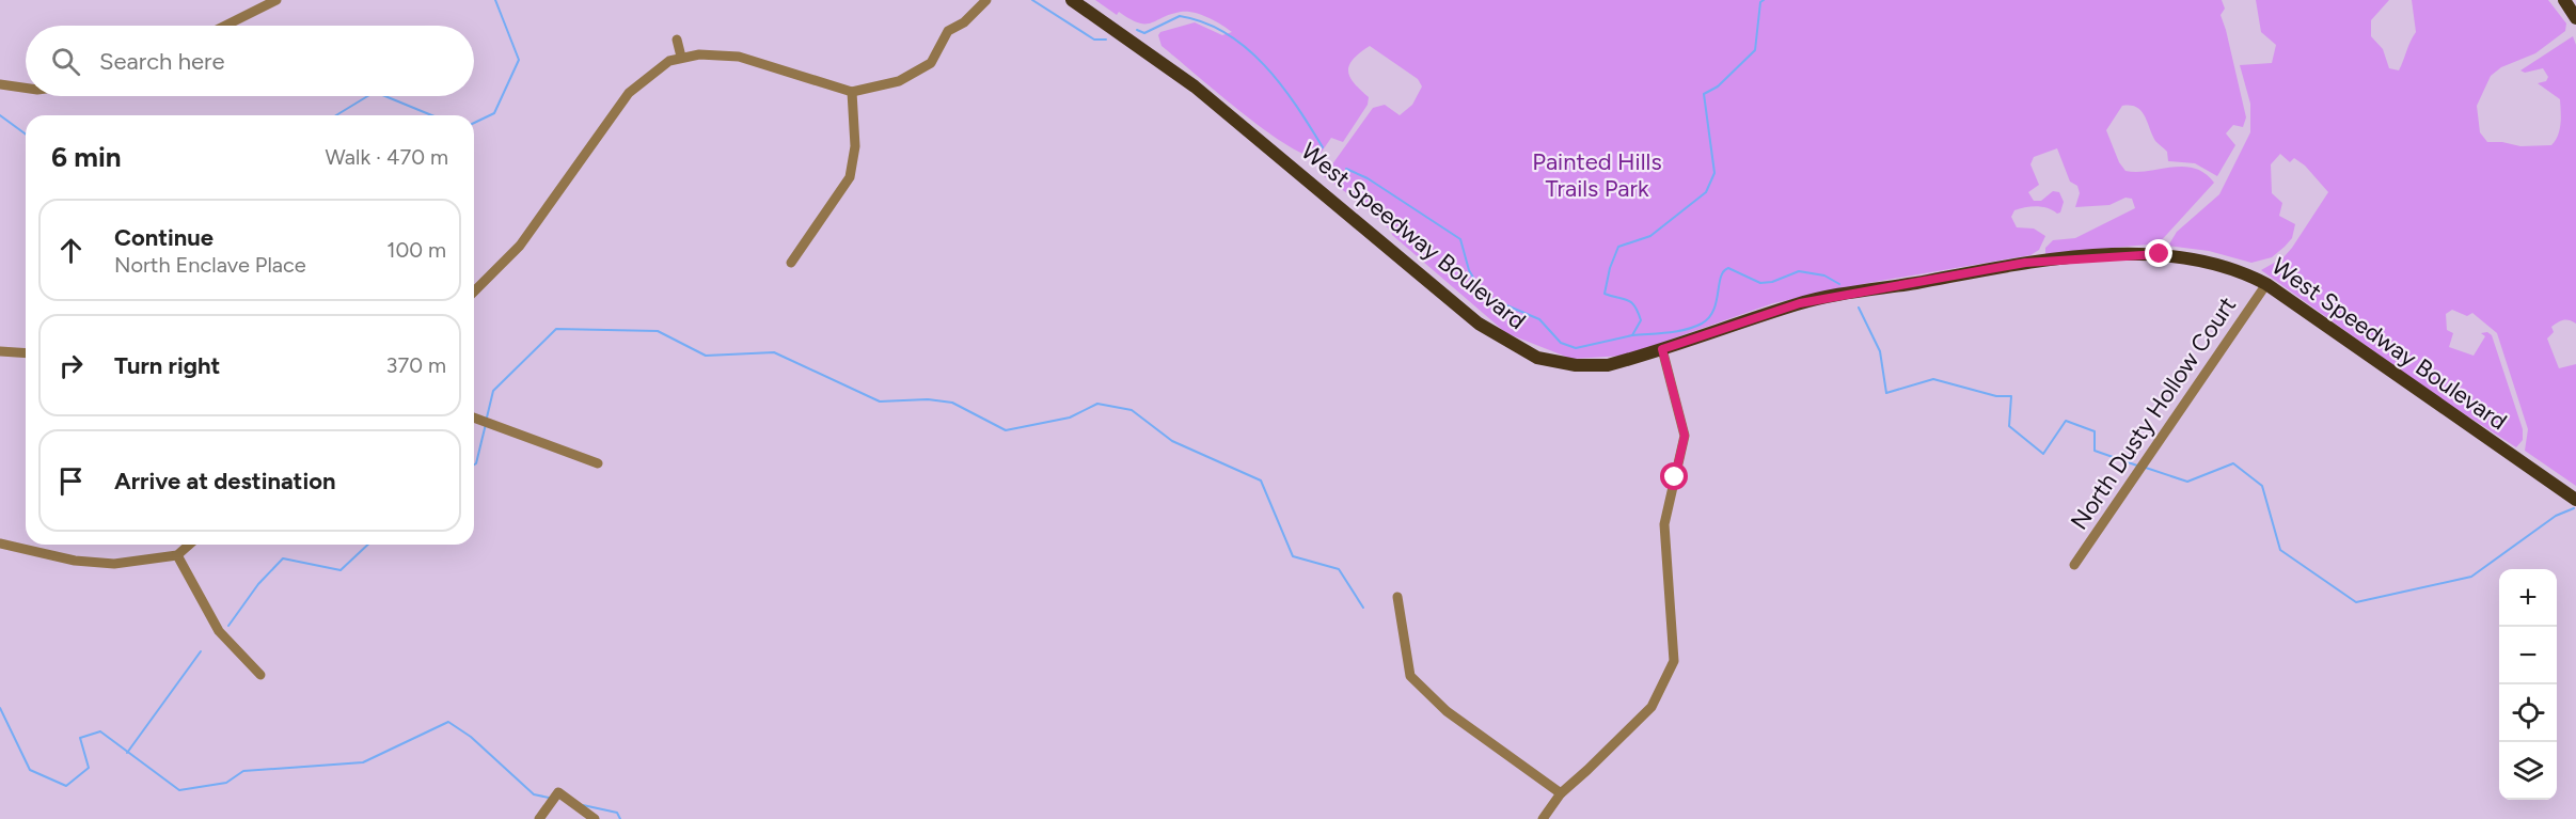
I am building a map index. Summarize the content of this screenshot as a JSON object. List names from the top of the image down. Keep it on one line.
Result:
{"streets":{"main road":["West Speedway Boulevard"],"street":["North Dusty Hollow Court"]},"crossings":[["West Speedway Boulevard","North Dusty Hollow Court"]],"parks":["Painted Hills Trails Park"],"page":{"search":"Search here","heading":["6 min","Walk · 470 m"],"list":[["Continue","North Enclave Place","100 m"],["Turn right","370 m"],"Arrive at destination"],"map_buttons":["+","−"]}}
